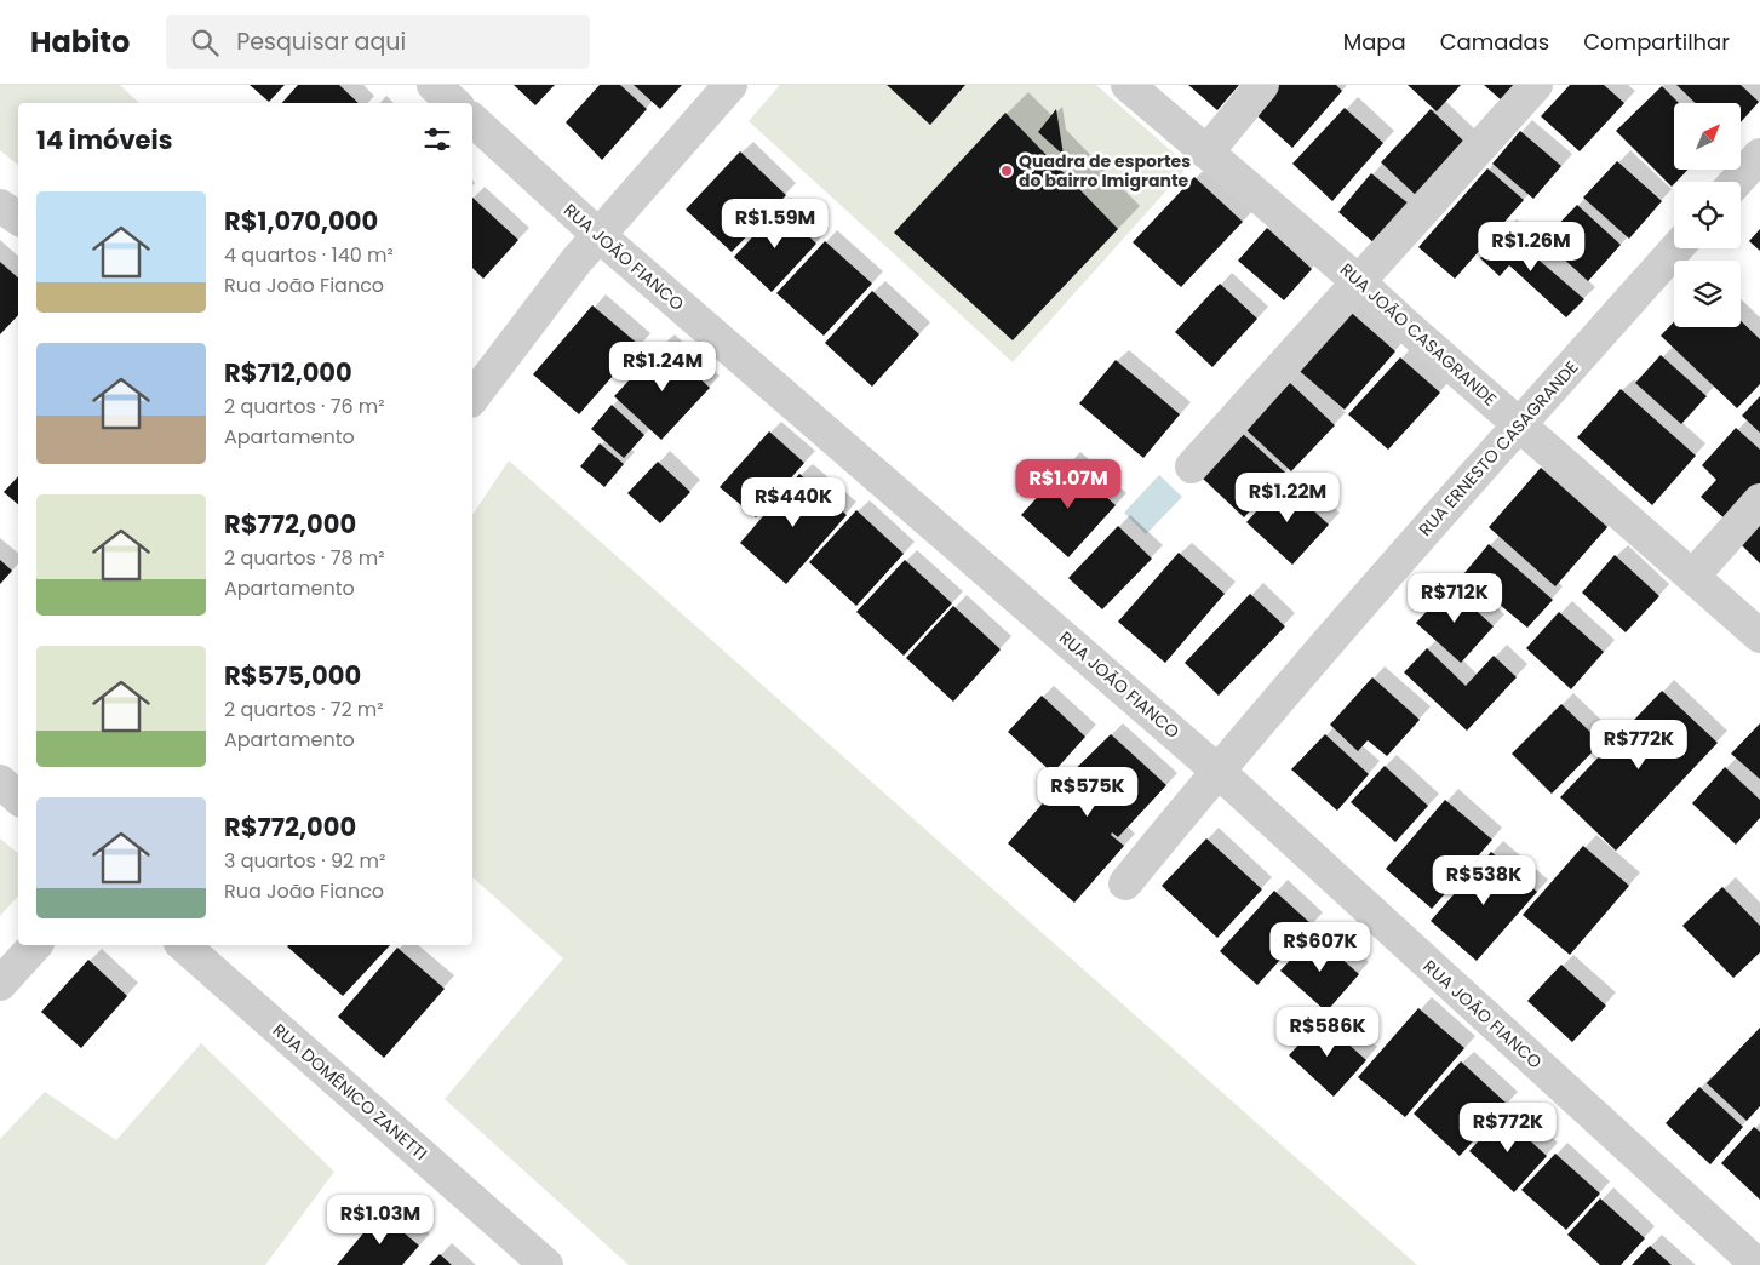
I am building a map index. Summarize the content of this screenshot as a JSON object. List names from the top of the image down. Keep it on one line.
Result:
{"streets":{"street":["RUA JOÃO FIANCO","RUA JOÃO CASAGRANDE","RUA ERNESTO CASAGRANDE","RUA DOMÊNICO ZANETTI"]},"crossings":[["RUA JOÃO FIANCO","RUA ERNESTO CASAGRANDE"],["RUA JOÃO CASAGRANDE","RUA ERNESTO CASAGRANDE"]],"places":["Quadra de esportes do bairro Imigrante"],"north":"top right","page":{"header":"Habito","search":"Pesquisar aqui","nav":["Mapa","Camadas","Compartilhar"],"heading":"14 imóveis","list":[{"name":"R$1,070,000","note":"4 quartos · 140 m² · Rua João Fianco"},{"name":"R$712,000","note":"2 quartos · 76 m² · Apartamento"},{"name":"R$772,000","note":"2 quartos · 78 m² · Apartamento"},{"name":"R$575,000","note":"2 quartos · 72 m² · Apartamento"},{"name":"R$772,000","note":"3 quartos · 92 m² · Rua João Fianco"}],"price":["R$1.59M","R$1.26M","R$1.24M","R$1.07M","R$1.22M","R$440K","R$712K","R$772K","R$575K","R$538K","R$607K","R$586K","R$772K","R$1.03M"]}}
